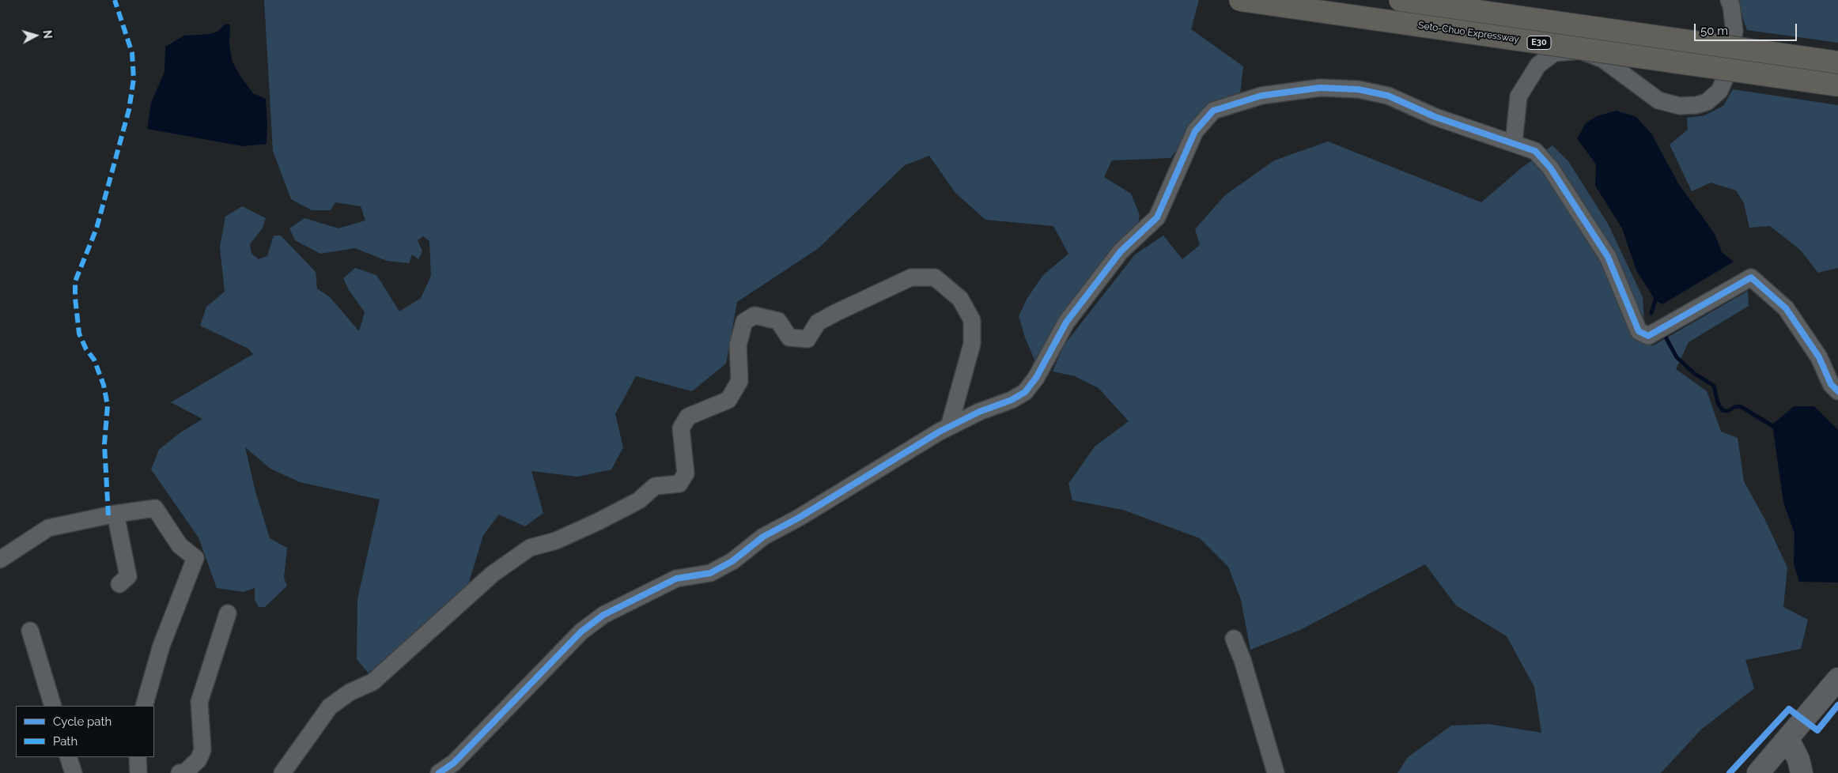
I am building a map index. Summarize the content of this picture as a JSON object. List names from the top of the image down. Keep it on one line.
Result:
{"streets":{"highway":["Seto-Chuo Expressway","E30"]},"legend":["Cycle path","Path"],"scale_bar":"50 m","north":"right"}
